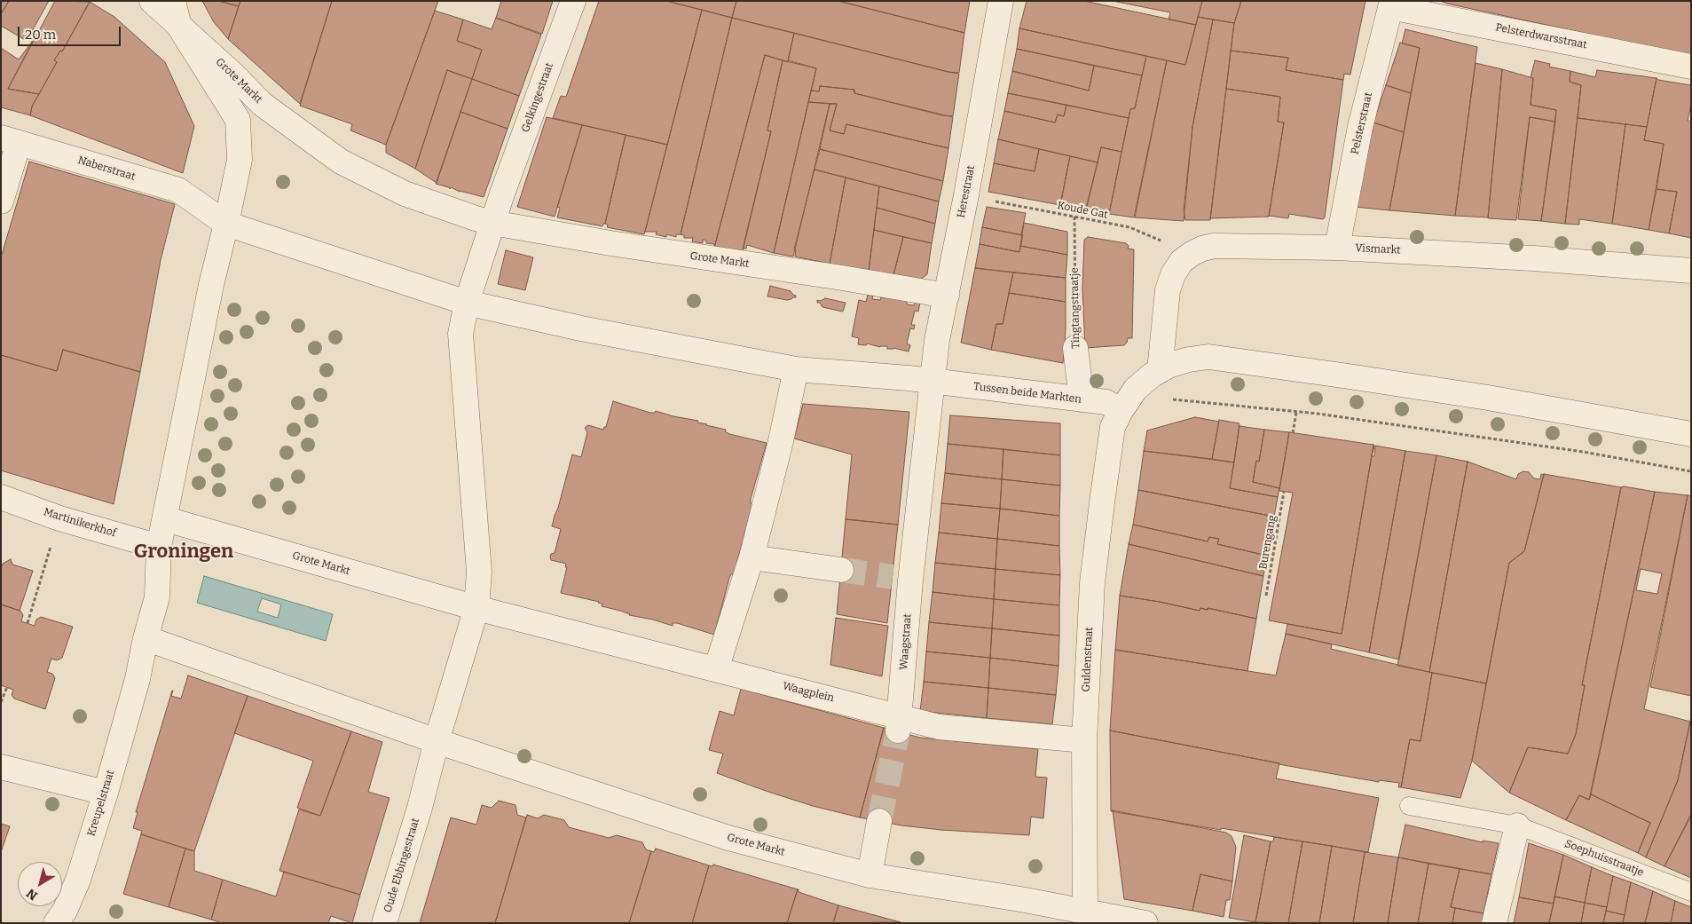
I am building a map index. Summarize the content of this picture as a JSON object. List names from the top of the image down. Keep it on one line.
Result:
{"streets":{"street":["Pelsterdwarsstraat","Grote Markt","Gelkingestraat","Pelsterstraat","Naberstraat","Herestraat","Vismarkt","Tingtangstraatje","Tussen beide Markten","Martinikerkhof","Waagstraat","Guldenstraat","Waagplein","Kreupelstraat","Oude Ebbingestraat"],"lane":["Soephuisstraatje"],"path":["Koude Gat","Burengang"]},"crossings":[["Pelsterdwarsstraat","Pelsterstraat"],["Grote Markt","Gelkingestraat"],["Grote Markt","Naberstraat"],["Grote Markt","Herestraat"],["Grote Markt","Martinikerkhof"],["Grote Markt","Guldenstraat"],["Grote Markt","Waagplein"],["Grote Markt","Kreupelstraat"],["Grote Markt","Oude Ebbingestraat"],["Pelsterstraat","Vismarkt"],["Herestraat","Koude Gat"],["Herestraat","Tussen beide Markten"],["Herestraat","Waagstraat"],["Koude Gat","Vismarkt"],["Koude Gat","Tingtangstraatje"],["Tingtangstraatje","Tussen beide Markten"],["Tussen beide Markten","Waagstraat"],["Tussen beide Markten","Guldenstraat"],["Waagstraat","Waagplein"]],"districts":["Groningen"],"scale_bar":"20 m","north":"bottom left"}
